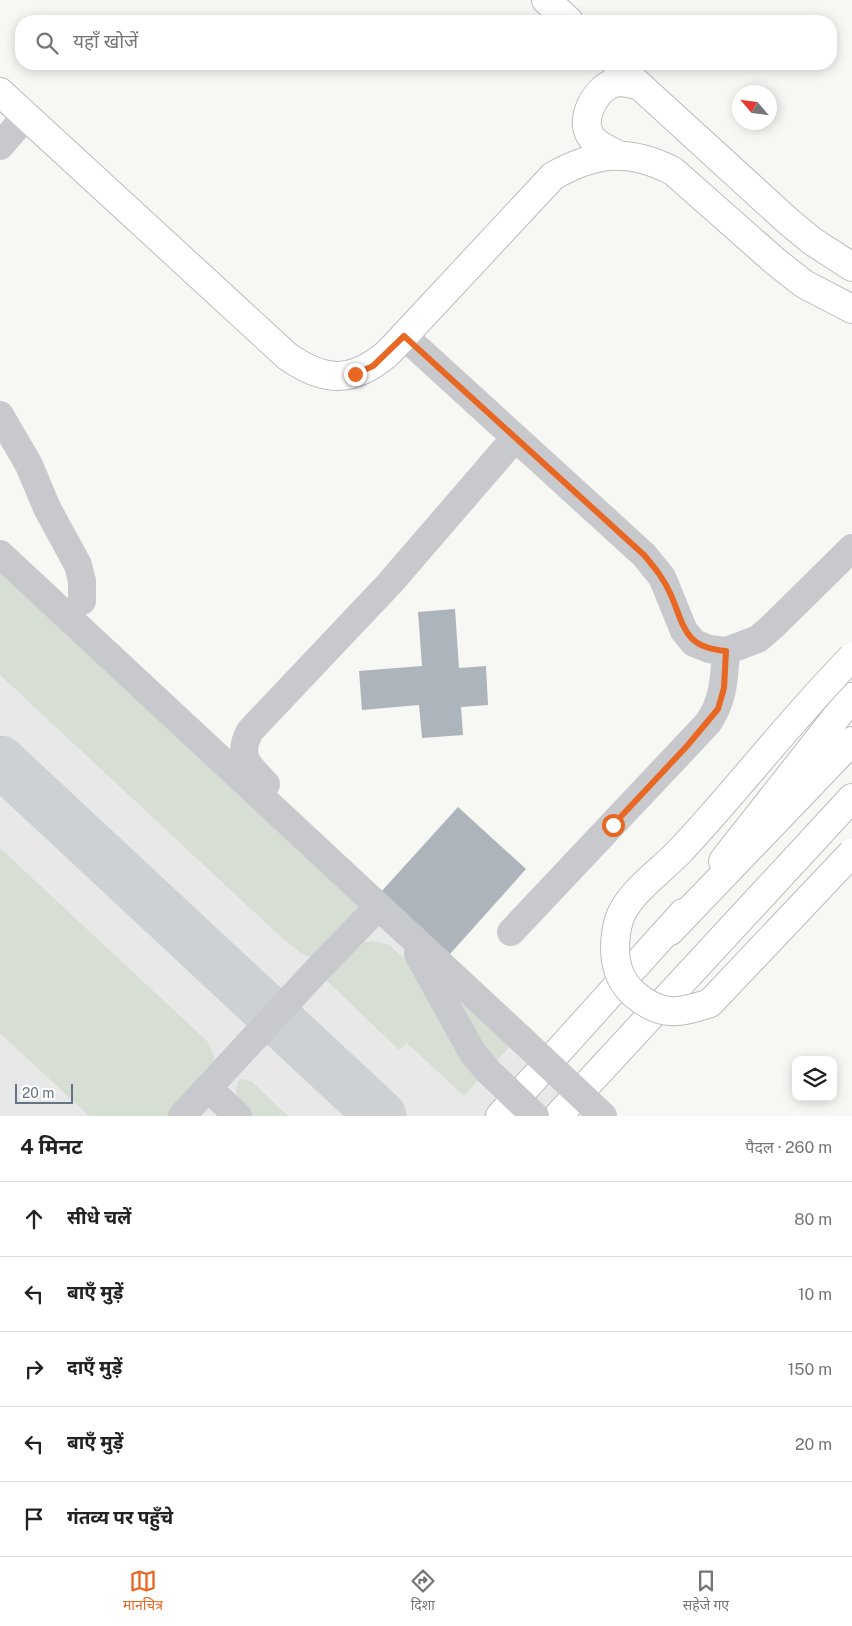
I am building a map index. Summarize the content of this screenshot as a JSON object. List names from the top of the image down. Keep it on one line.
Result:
{"scale_bar":"20 m","north":"top left","page":{"search":"यहाँ खोजें","scale":"20 m","heading":["4 मिनट","पैदल · 260 m"],"list":[["सीधे चलें","80 m"],["बाएँ मुड़ें","10 m"],["दाएँ मुड़ें","150 m"],["बाएँ मुड़ें","20 m"],"गंतव्य पर पहुँचे"],"nav":["मानचित्र","दिशा","सहेजे गए"]}}
